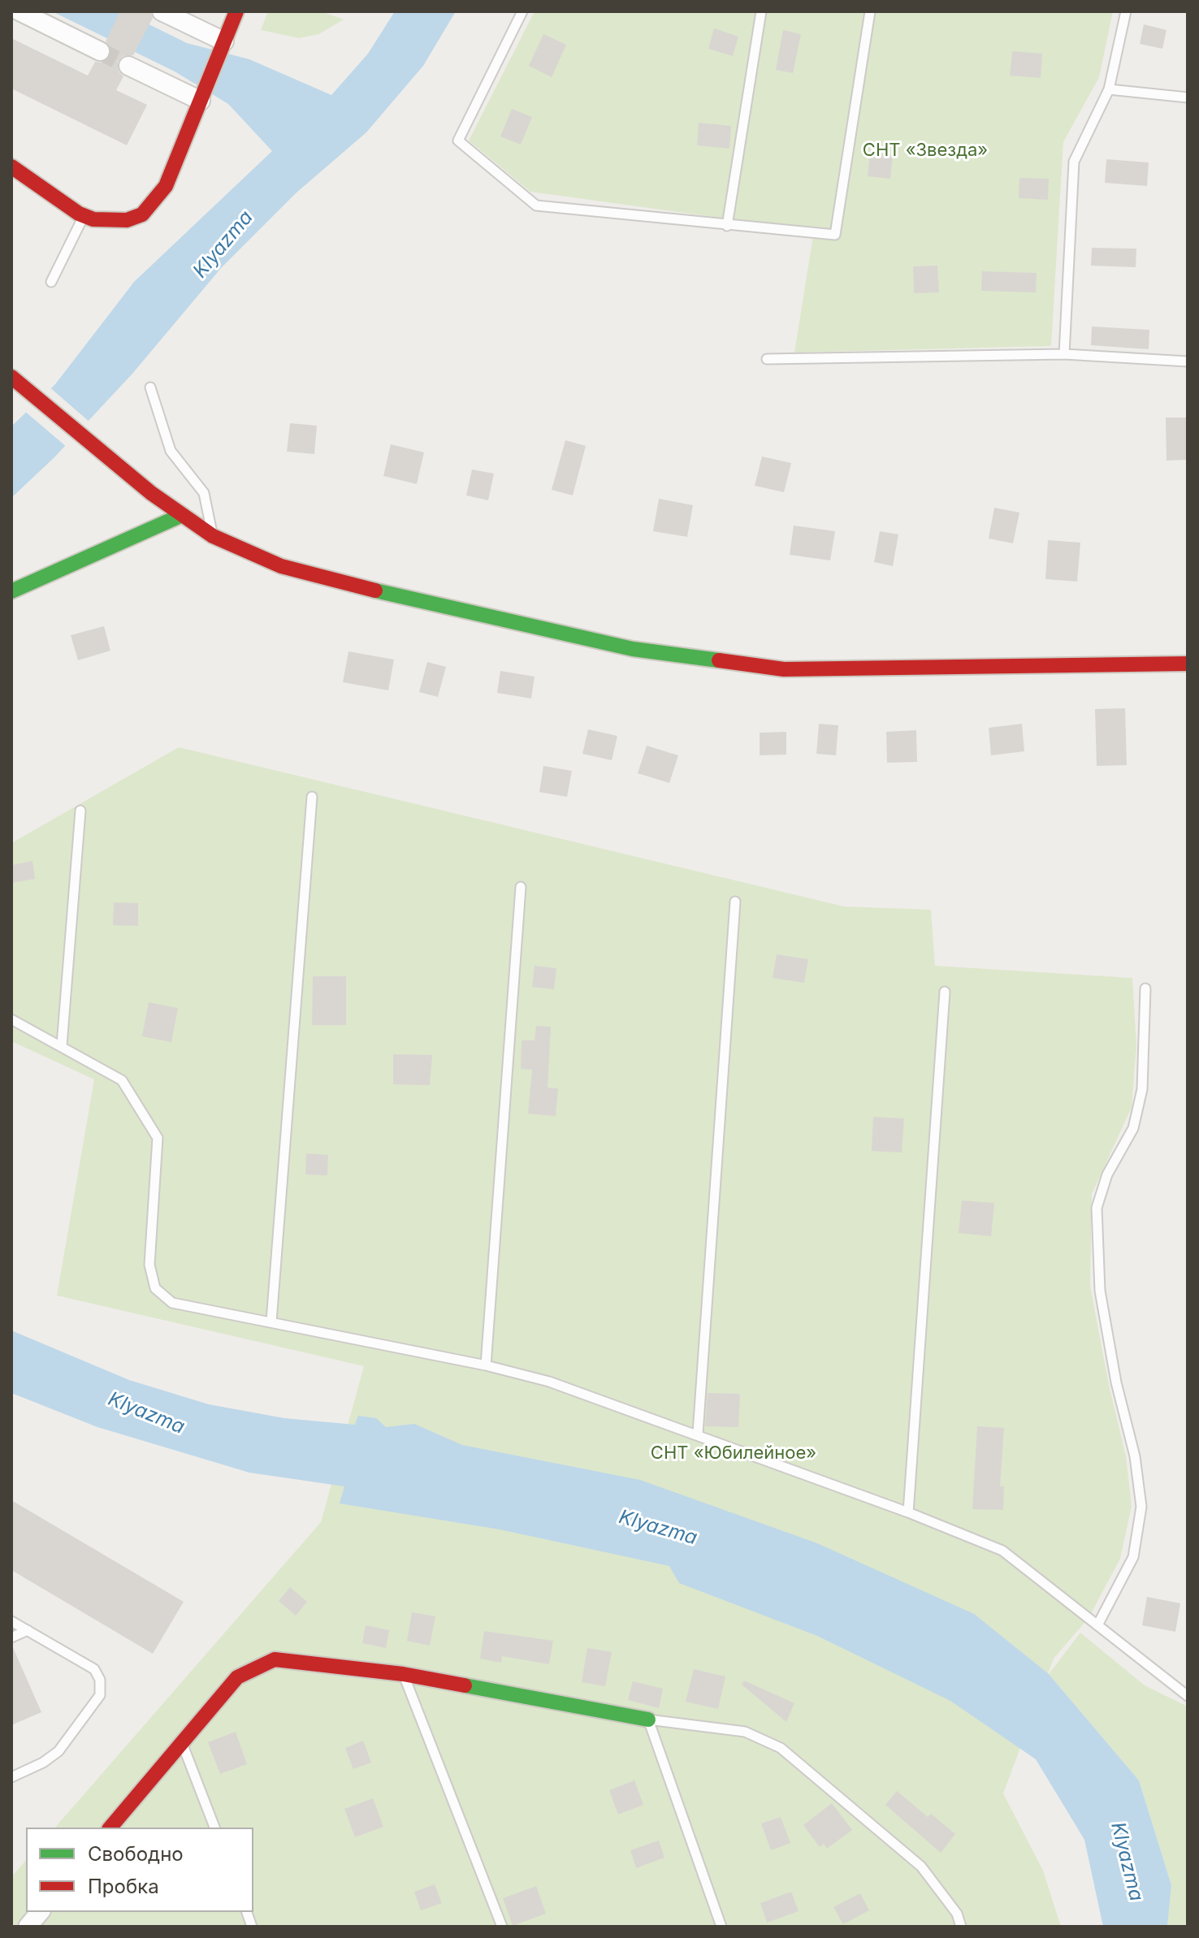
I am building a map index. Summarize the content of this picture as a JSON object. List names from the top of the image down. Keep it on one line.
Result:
{"water":["Klyazma"],"parks":["СНТ «Звезда»","СНТ «Юбилейное»"],"legend":["Свободно","Пробка"]}
